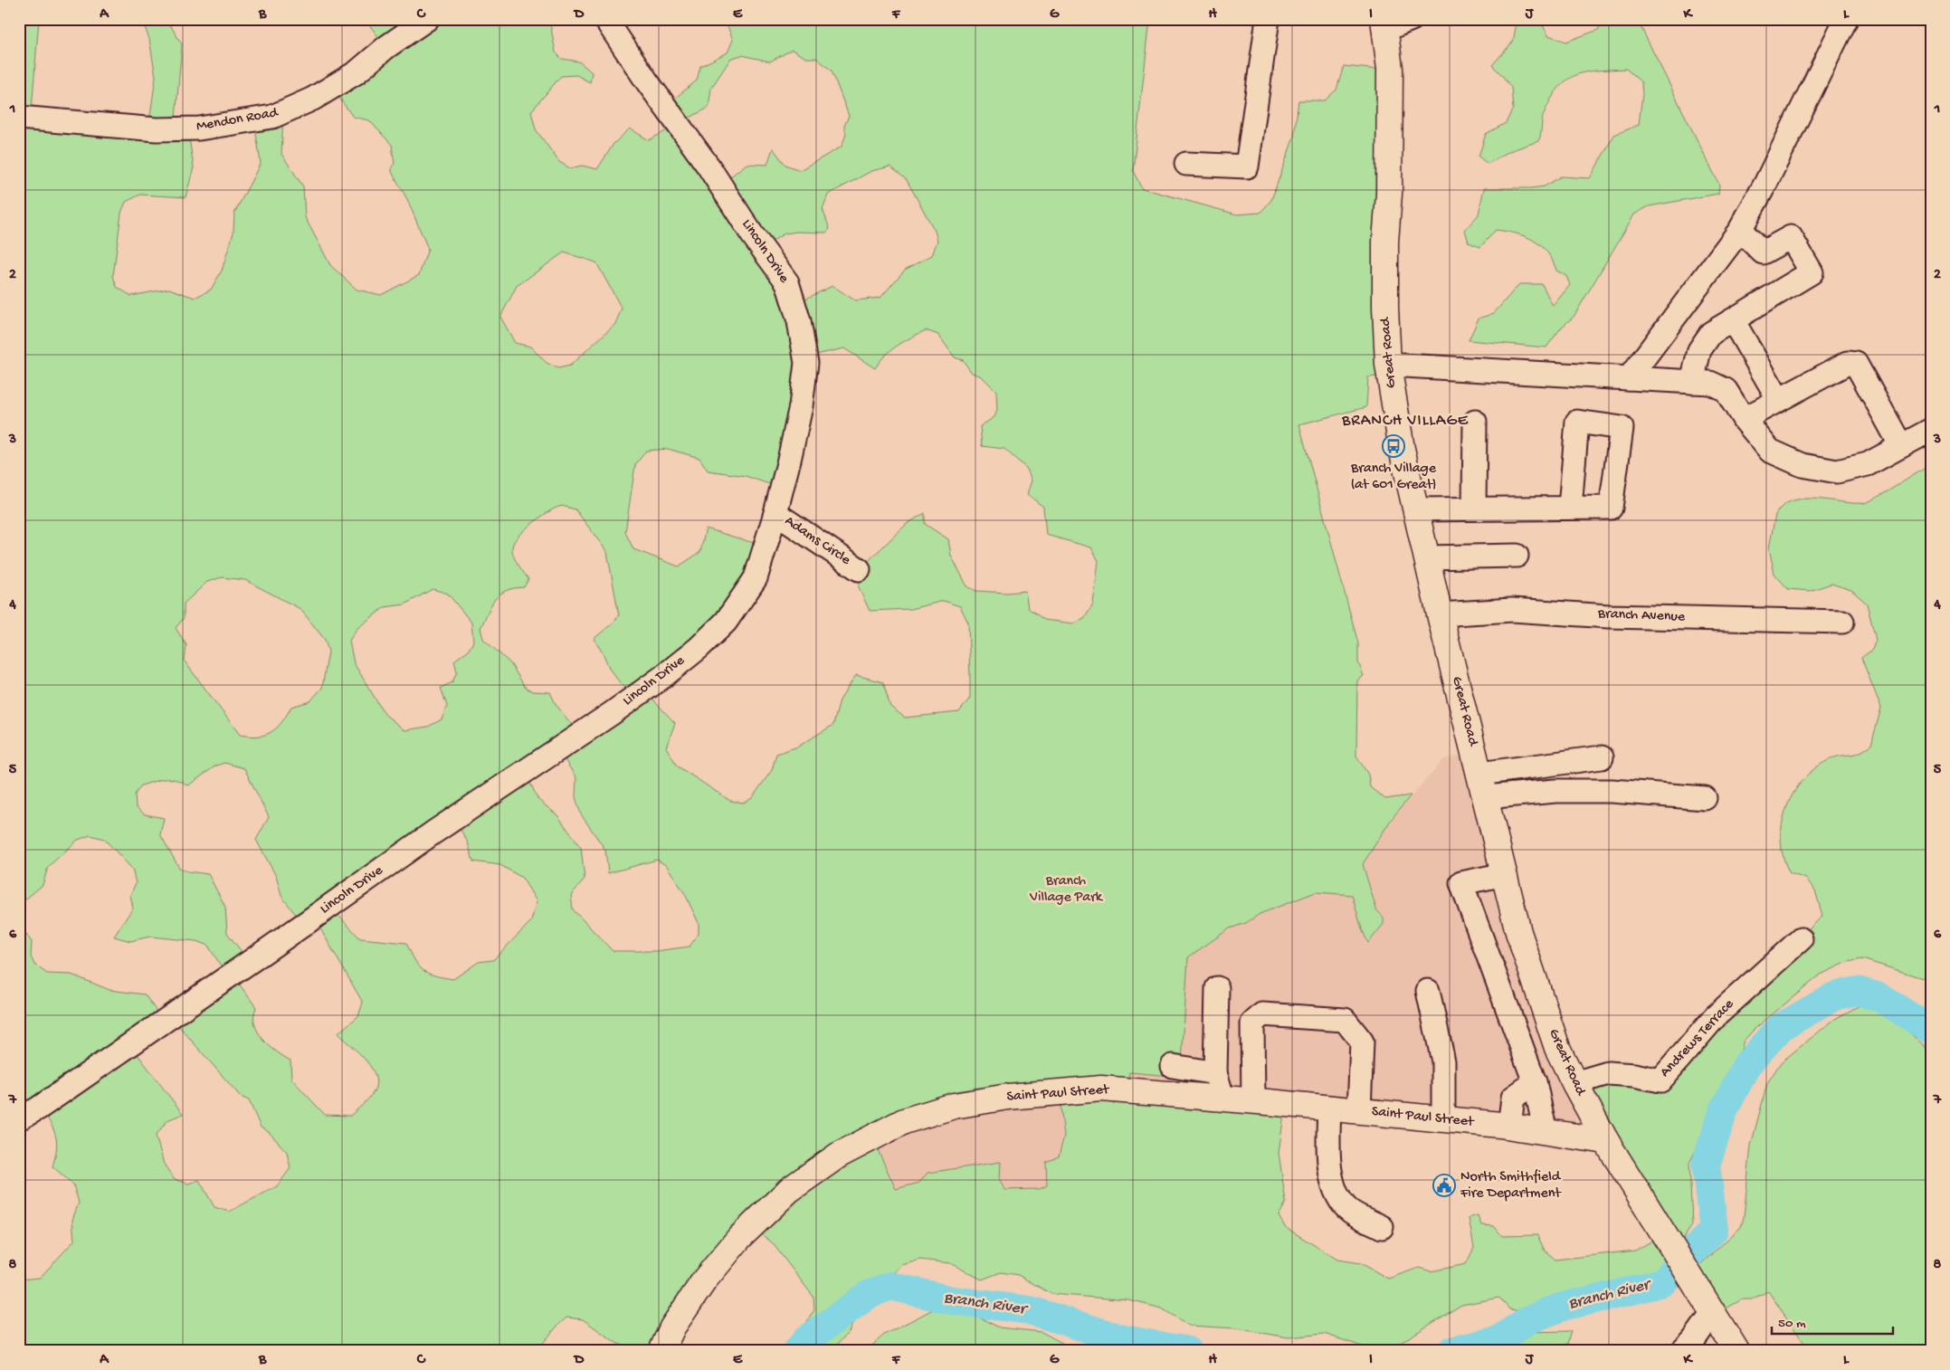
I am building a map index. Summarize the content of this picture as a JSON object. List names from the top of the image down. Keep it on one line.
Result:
{"streets":{"main road":["Great Road","Saint Paul Street"],"street":["Mendon Road","Lincoln Drive","Adams Circle","Branch Avenue","Andrews Terrace"]},"crossings":[["Lincoln Drive","Adams Circle"],["Great Road","Branch Avenue"],["Great Road","Andrews Terrace"],["Great Road","Saint Paul Street"]],"districts":["BRANCH VILLAGE"],"water":["Branch River"],"parks":["Branch Village Park"],"places":{"bus stop":["Branch Village (at 601 Great)"],"public building":["North Smithfield Fire Department"]},"scale_bar":"50 m","grid":{"columns":["A","B","C","D","E","F","G","H","I","J","K","L"],"rows":["1","2","3","4","5","6","7","8"]}}
